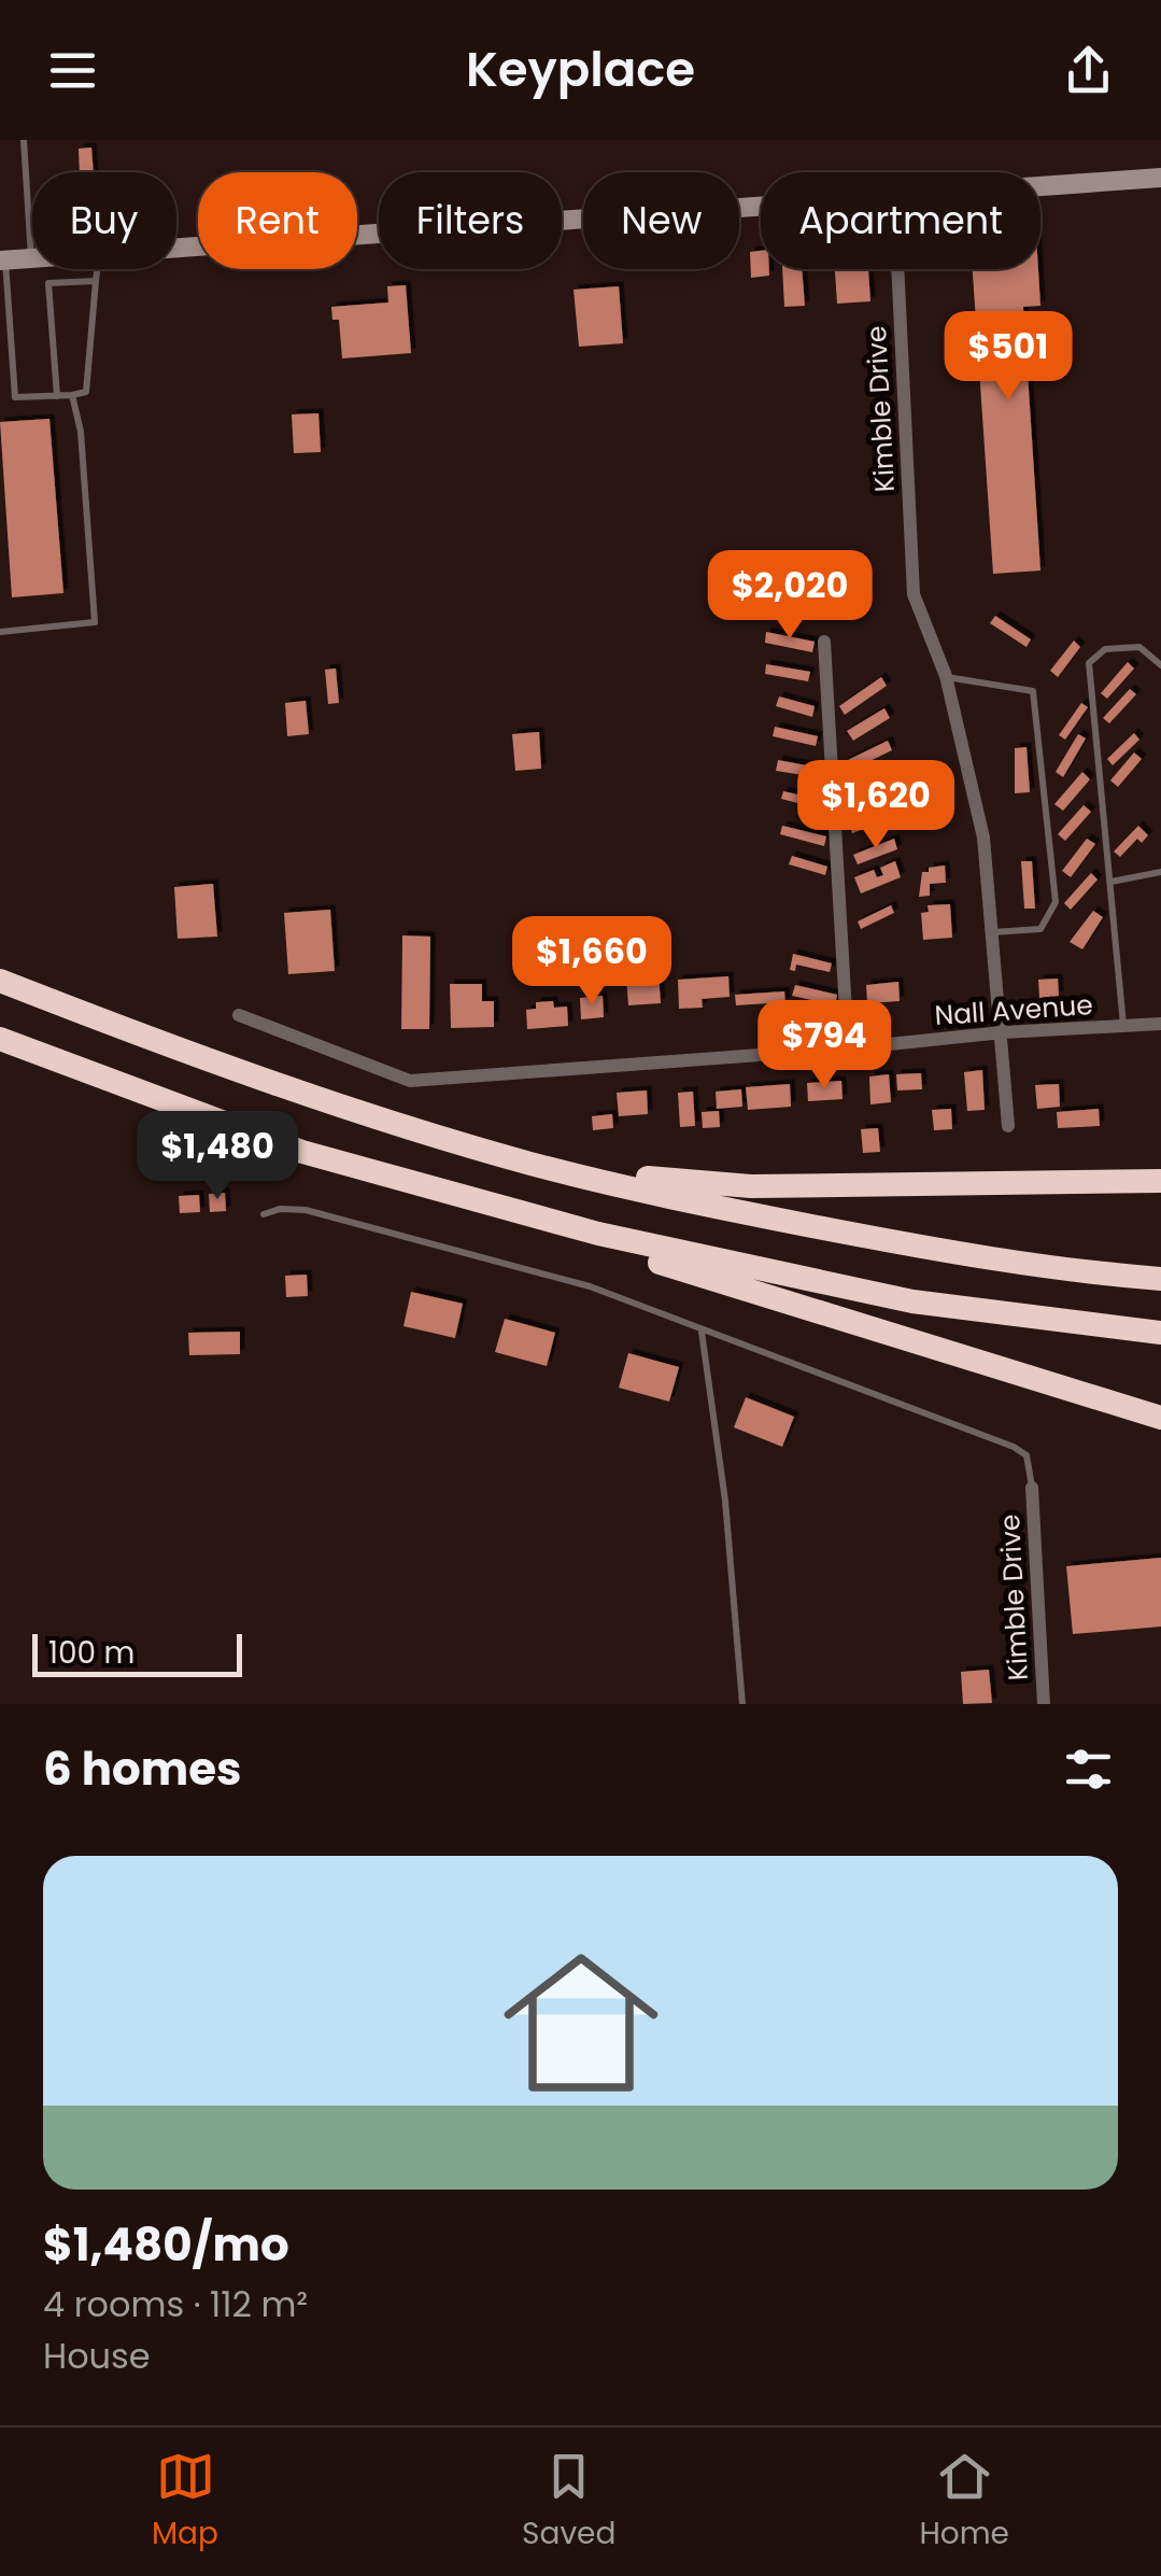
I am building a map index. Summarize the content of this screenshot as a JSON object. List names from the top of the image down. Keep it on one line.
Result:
{"streets":{"street":["Kimble Drive","Nall Avenue"]},"crossings":[["Kimble Drive","Nall Avenue"]],"scale_bar":"100 m","page":{"header":"Keyplace","chip":["Buy","Rent","Filters","New","Apartment"],"price":["$501","$2,020","$1,620","$1,660","$794","$1,480"],"scale":"100 m","heading":"6 homes","list":[{"name":"$1,480/mo","note":"4 rooms · 112 m² · House"}],"tabs":["Map","Saved","Home"]}}
